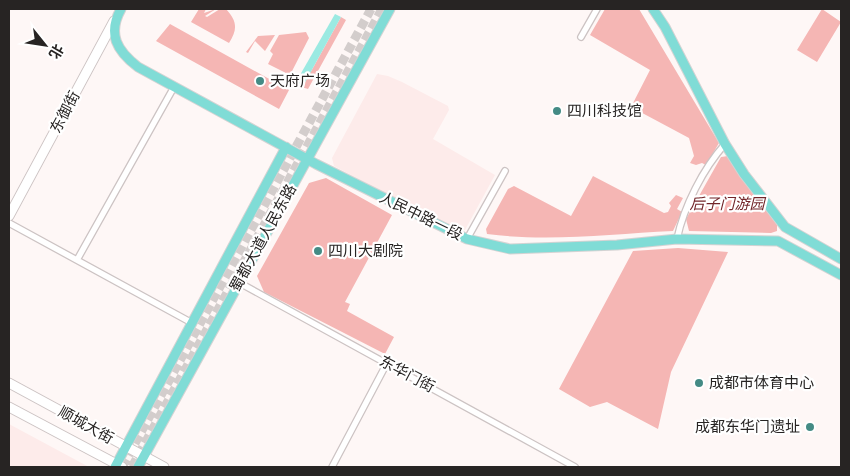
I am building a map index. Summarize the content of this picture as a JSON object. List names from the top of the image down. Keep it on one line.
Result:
{"streets":{"main road":["东御街","人民中路一段","蜀都大道人民东路","顺城大街"],"street":["东华门街"]},"crossings":[["东御街","人民中路一段"],["人民中路一段","蜀都大道人民东路"],["蜀都大道人民东路","东华门街"],["蜀都大道人民东路","顺城大街"]],"parks":["后子门游园"],"places":["天府广场","四川科技馆","四川大剧院","成都市体育中心","成都东华门遗址"],"north":"bottom right"}
